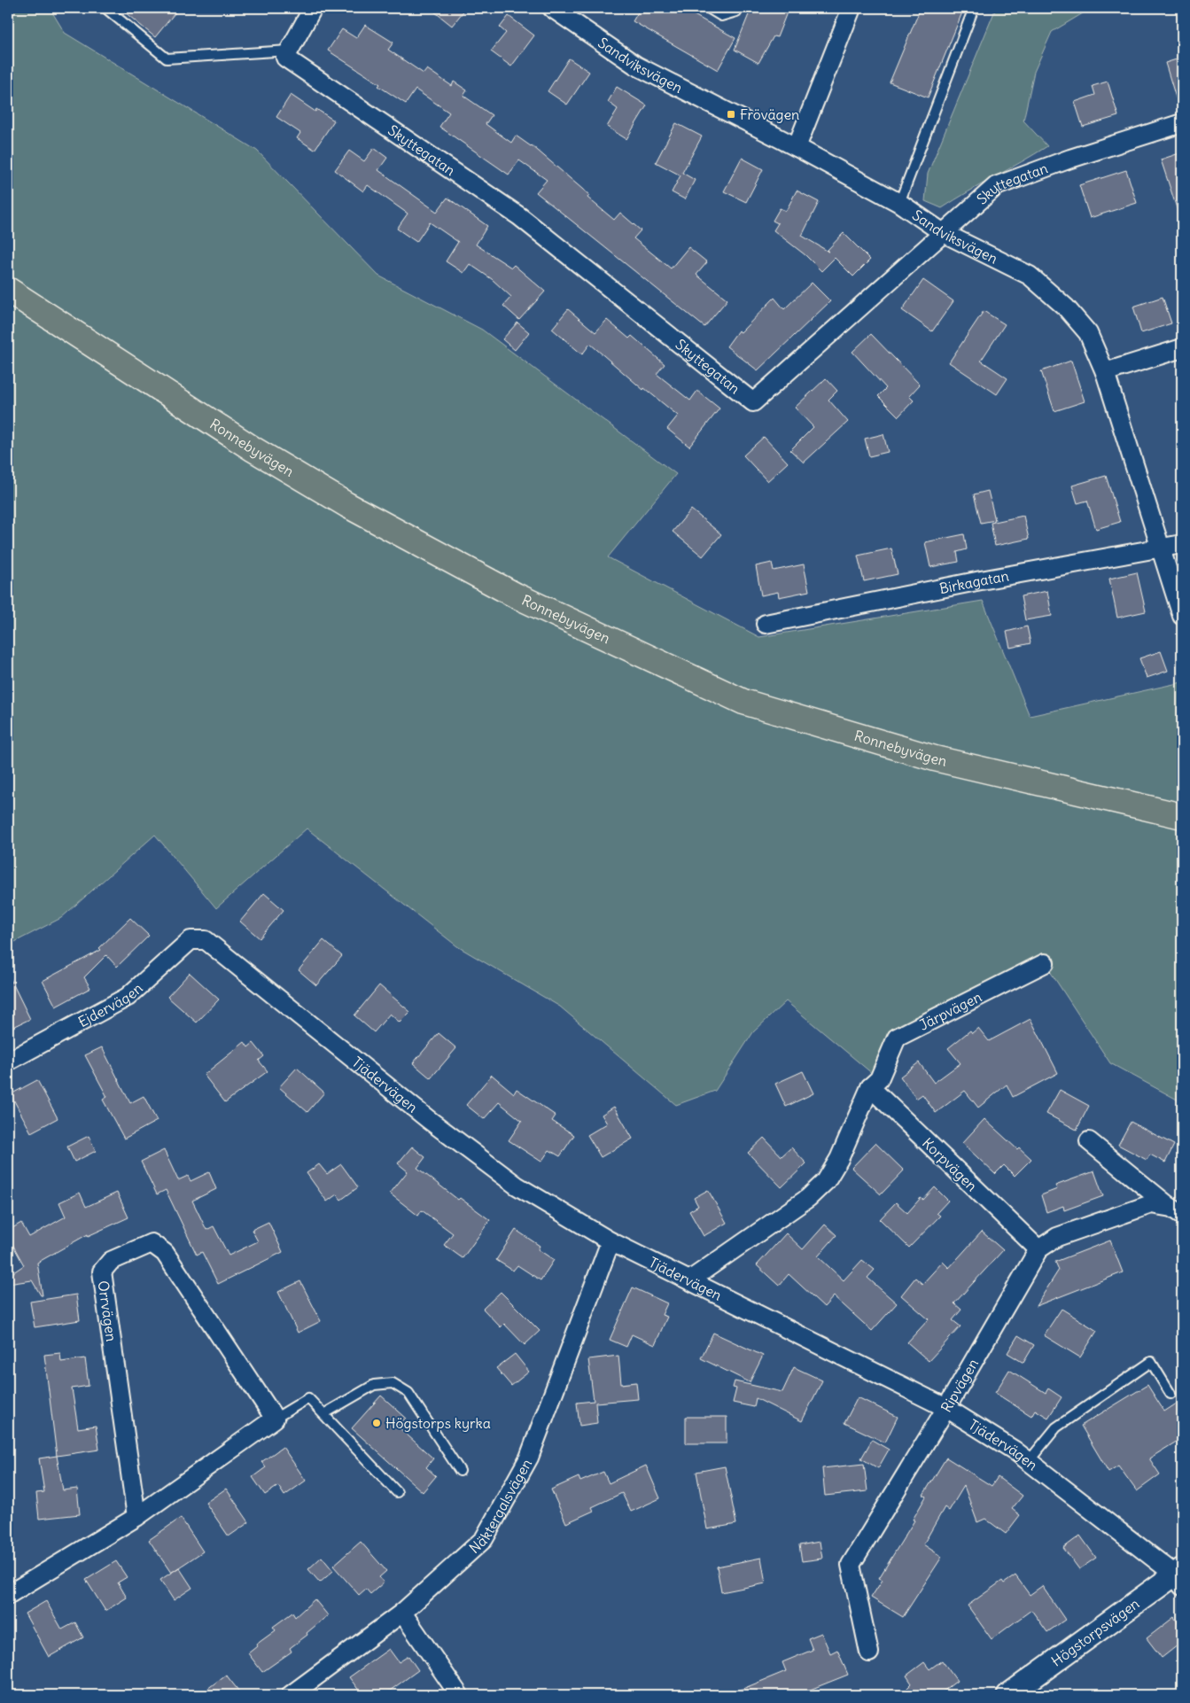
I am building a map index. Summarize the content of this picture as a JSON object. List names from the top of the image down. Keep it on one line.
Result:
{"streets":{"main road":["Ronnebyvägen"],"street":["Sandviksvägen","Skyttegatan","Birkagatan","Ejdervägen","Järpvägen","Tjädervägen","Korpvägen","Orrvägen","Ripvägen","Näktergalsvägen","Högstorpsvägen"]},"crossings":[["Sandviksvägen","Skyttegatan"],["Sandviksvägen","Birkagatan"],["Ejdervägen","Tjädervägen"],["Järpvägen","Tjädervägen"],["Järpvägen","Korpvägen"],["Tjädervägen","Ripvägen"],["Tjädervägen","Näktergalsvägen"],["Tjädervägen","Högstorpsvägen"],["Korpvägen","Ripvägen"]],"places":{"transit":["Frövägen"],"other":["Högstorps kyrka"]}}
